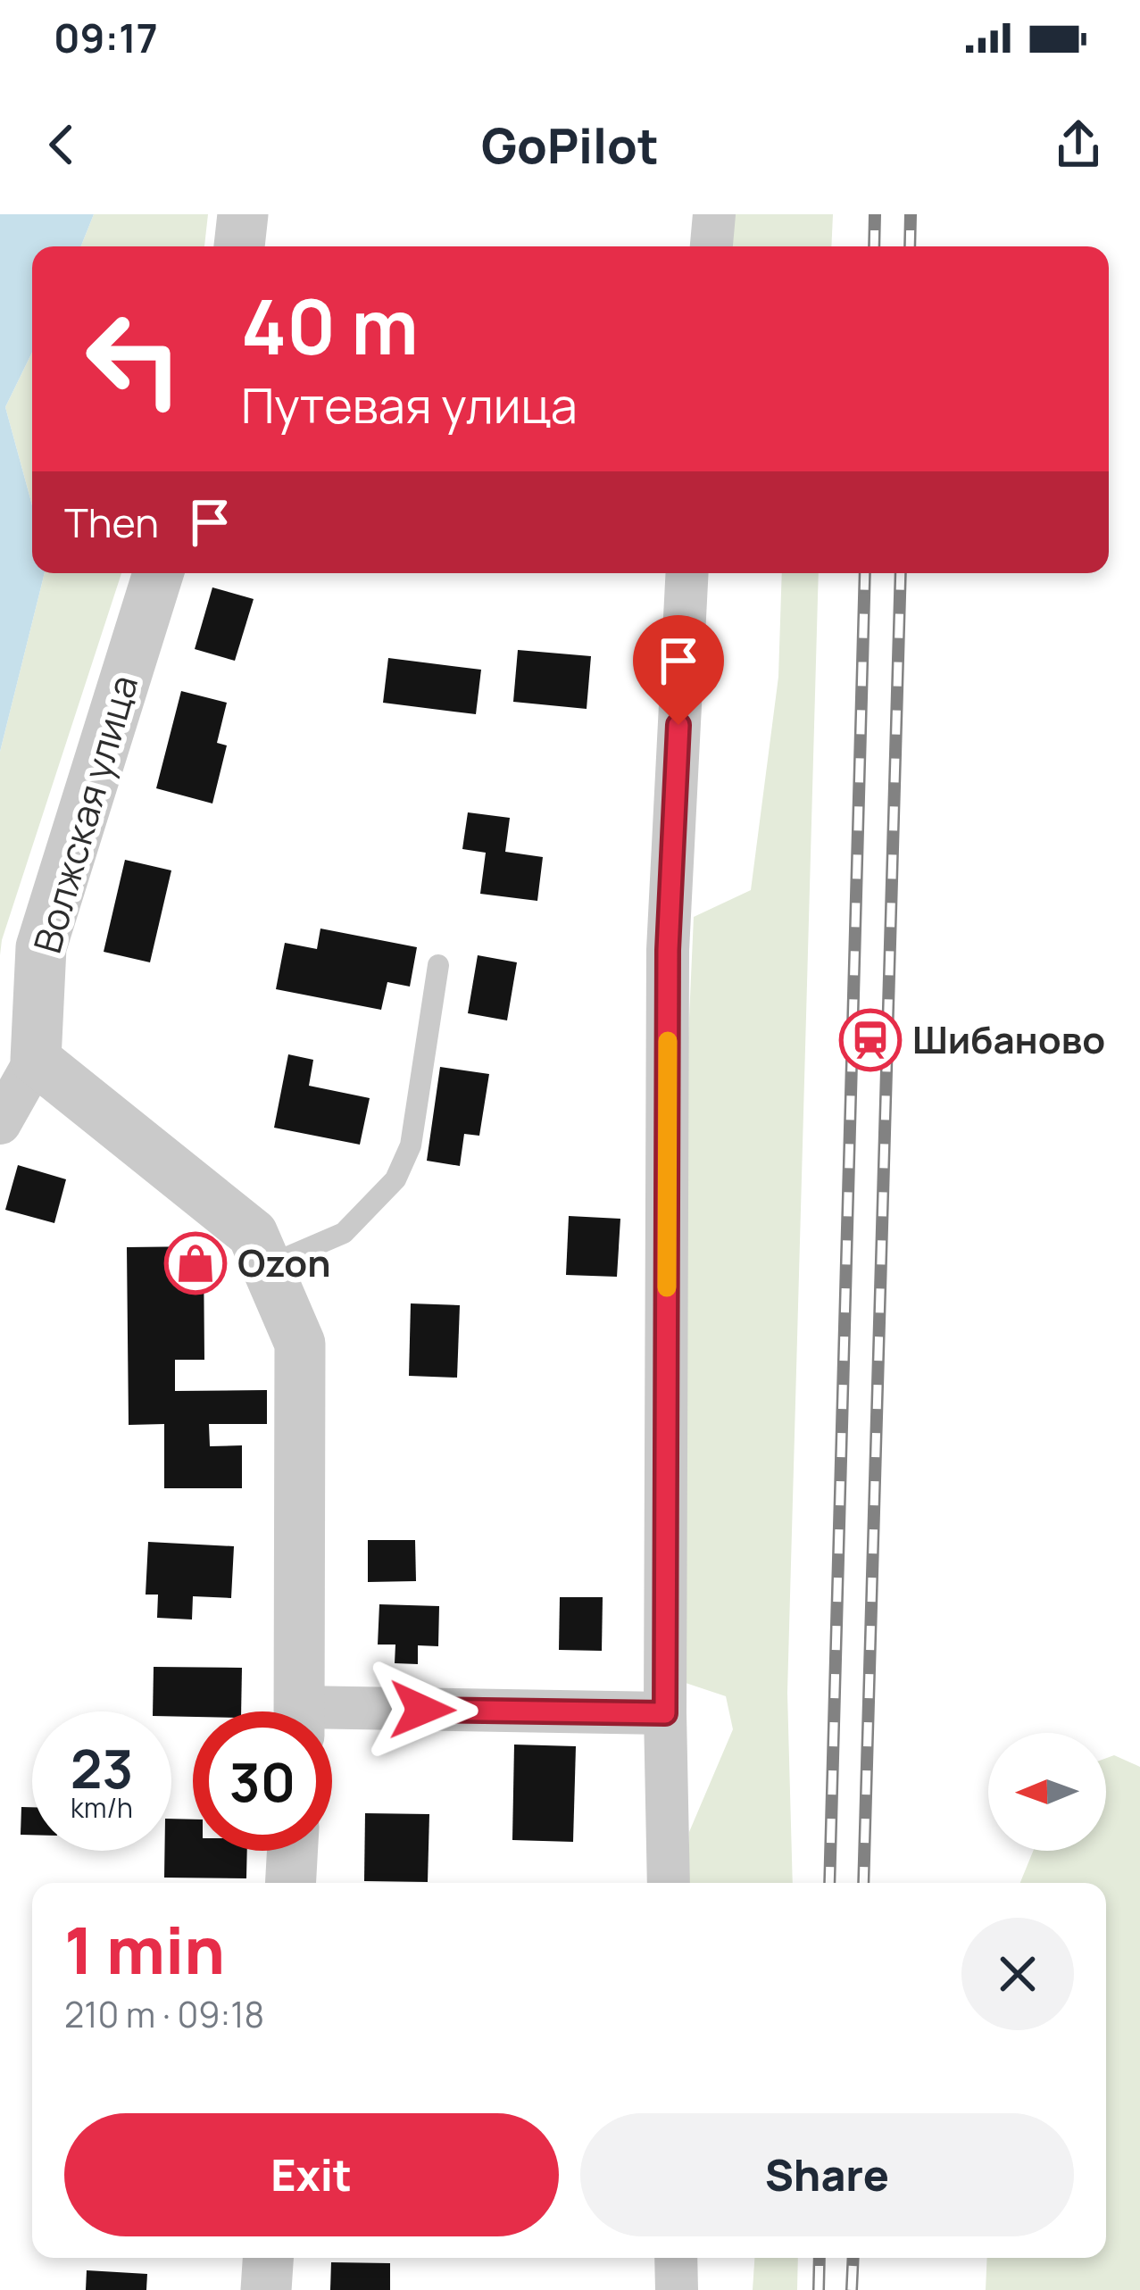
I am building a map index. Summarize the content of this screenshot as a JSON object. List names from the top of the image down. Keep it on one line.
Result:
{"streets":{"street":["Волжская улица"]},"places":{"station":["Шибаново"],"shop":["Ozon"]},"north":"left","page":{"status":"09:17","header":"GoPilot","turn":["40 m","Путевая улица"],"then":"Then","speed":"23 km/h","limit":"30","heading":["1 min","210 m · 09:18"],"buttons":["Exit","Share"]}}
